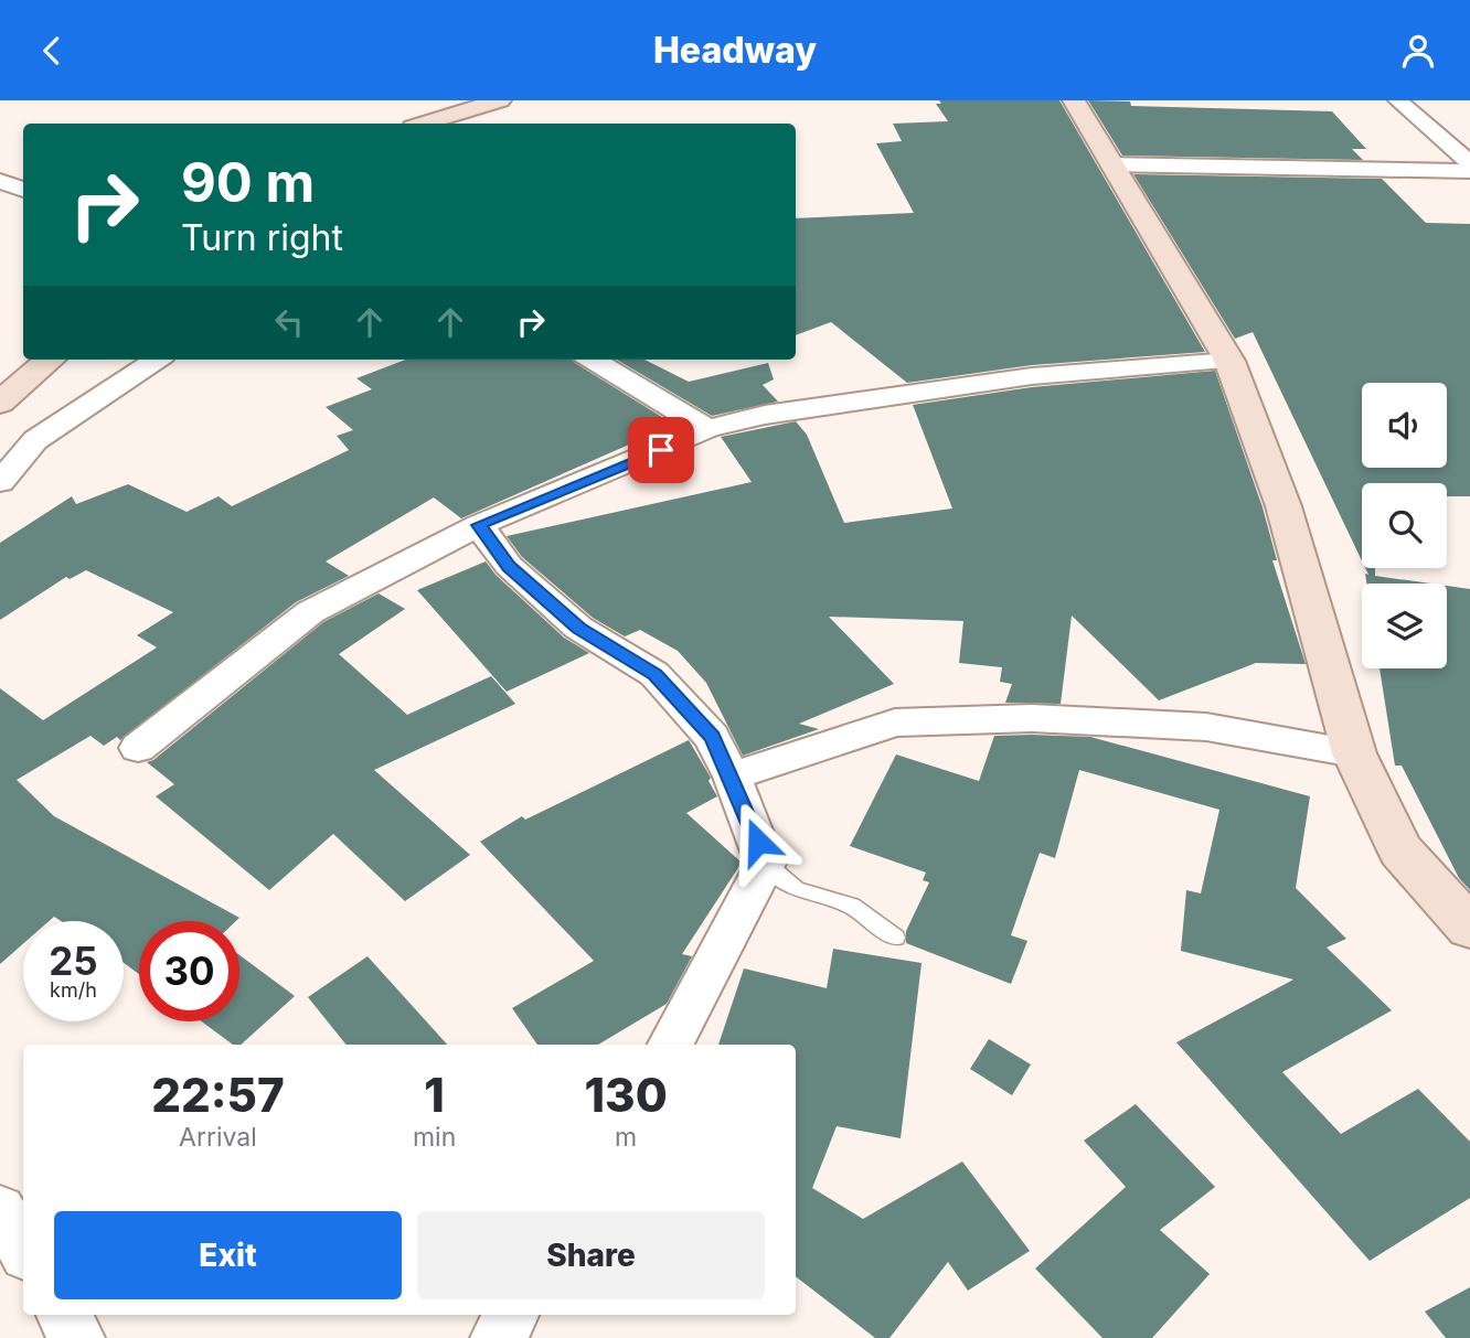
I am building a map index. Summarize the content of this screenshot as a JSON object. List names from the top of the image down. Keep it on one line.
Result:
{"page":{"header":"Headway","turn":["90 m","Turn right"],"speed":"25 km/h","limit":"30","eta":["22:57","Arrival","1","min","130","m"],"buttons":["Exit","Share"]}}
